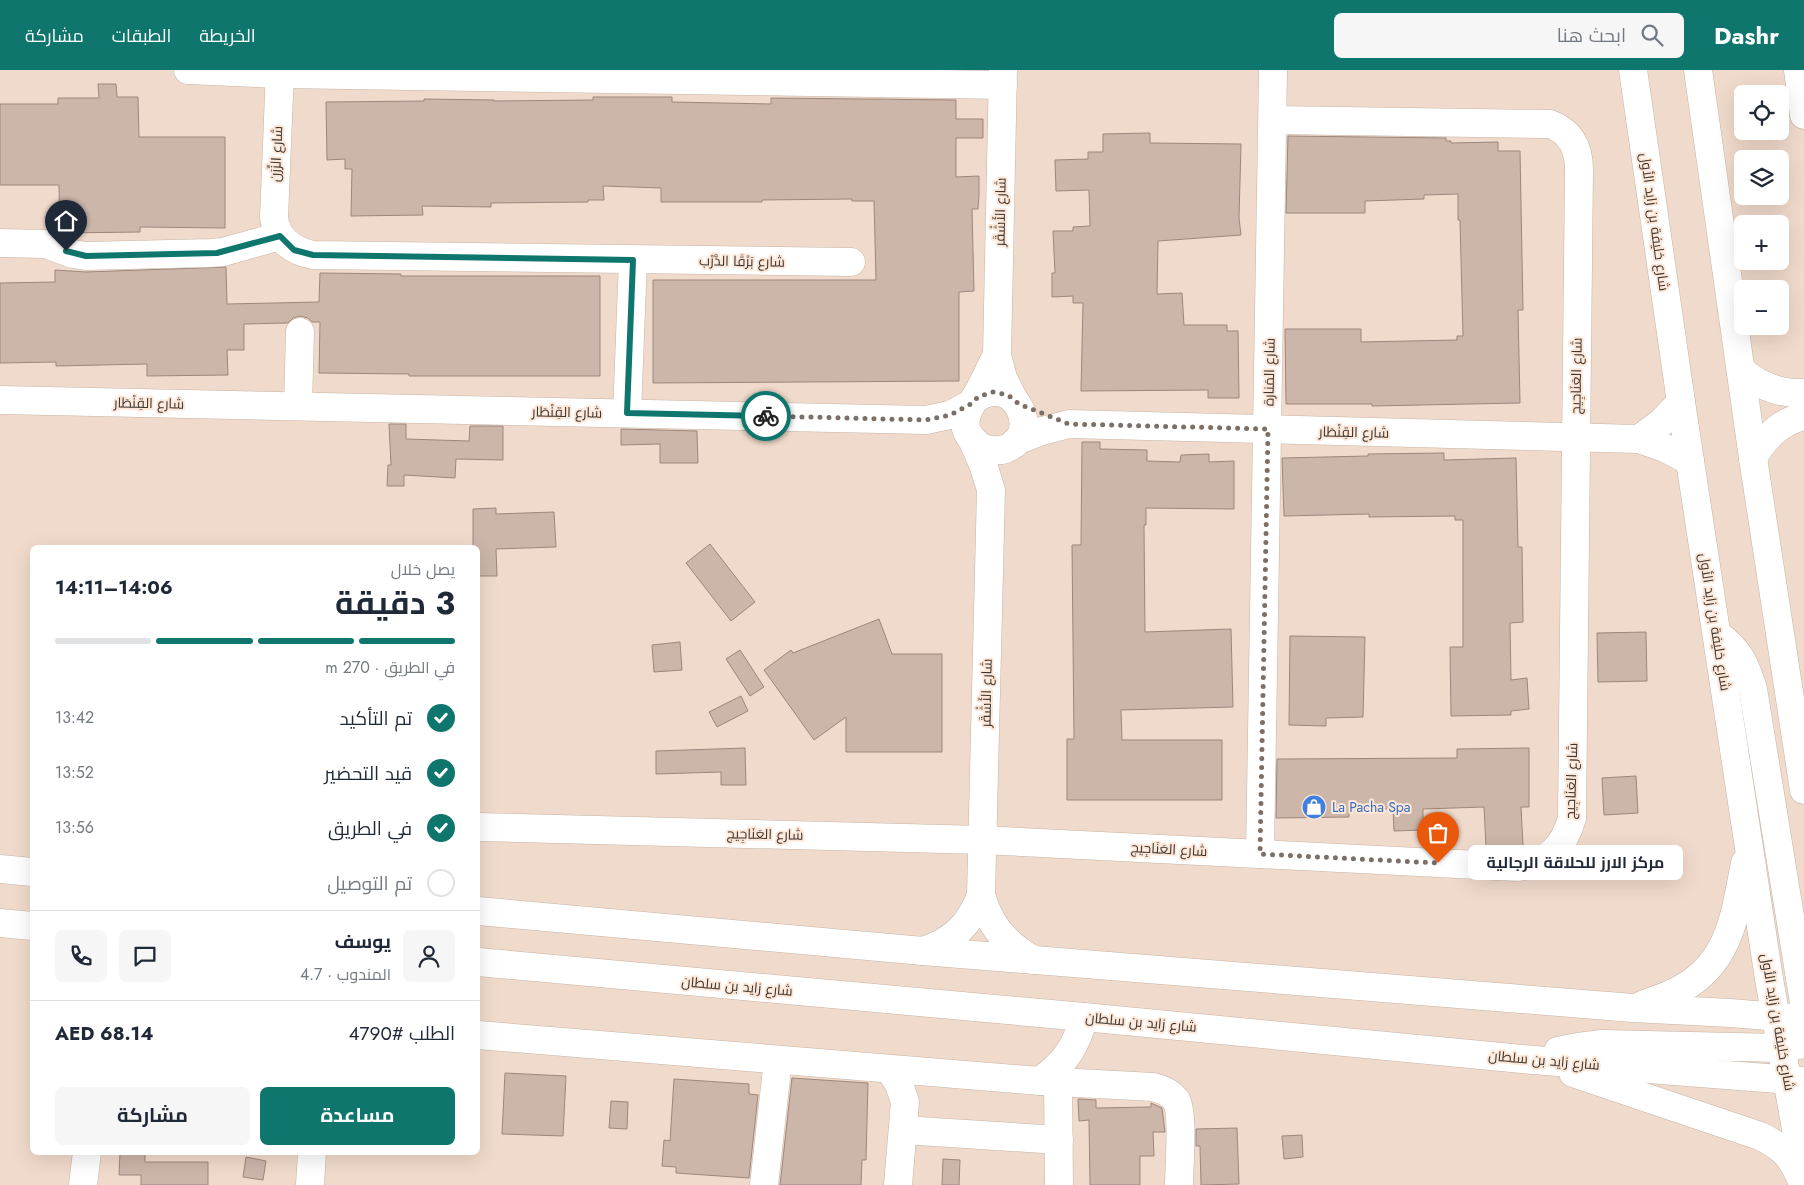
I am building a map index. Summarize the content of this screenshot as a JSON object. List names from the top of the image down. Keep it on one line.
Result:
{"streets":{"street":["شارع الزِّرَن","شارع الأَشْقَر","شارع خليفة بن زايد الأول","شارع بَرْقَا الدَّرْب","شارع المَنارة","شارع العَنَاجِيج","شارع القِنْطَار","شارع زايد بن سلطان"]},"crossings":[["شارع الزِّرَن","شارع بَرْقَا الدَّرْب"],["شارع الأَشْقَر","شارع العَنَاجِيج"],["شارع الأَشْقَر","شارع القِنْطَار"],["شارع خليفة بن زايد الأول","شارع القِنْطَار"],["شارع المَنارة","شارع العَنَاجِيج"],["شارع المَنارة","شارع القِنْطَار"],["شارع العَنَاجِيج","شارع القِنْطَار"]],"places":{"shop":["La Pacha Spa"],"other":["مركز الارز للحلاقة الرجالية"]},"page":{"header":"Dashr","search":"ابحث هنا","nav":["الخريطة","الطبقات","مشاركة"],"map_buttons":["+","−"],"heading":["3 دقيقة","يصل خلال","14:06–14:11"],"panel":["يوسف","المندوب · 4.7","الطلب #4790","AED 68.14"],"bar":"في الطريق · 270 m","list":[["تم التأكيد","13:42"],["قيد التحضير","13:52"],["في الطريق","13:56"],"تم التوصيل"],"bubble":"مركز الارز للحلاقة الرجالية","buttons":["مساعدة","مشاركة"]}}
